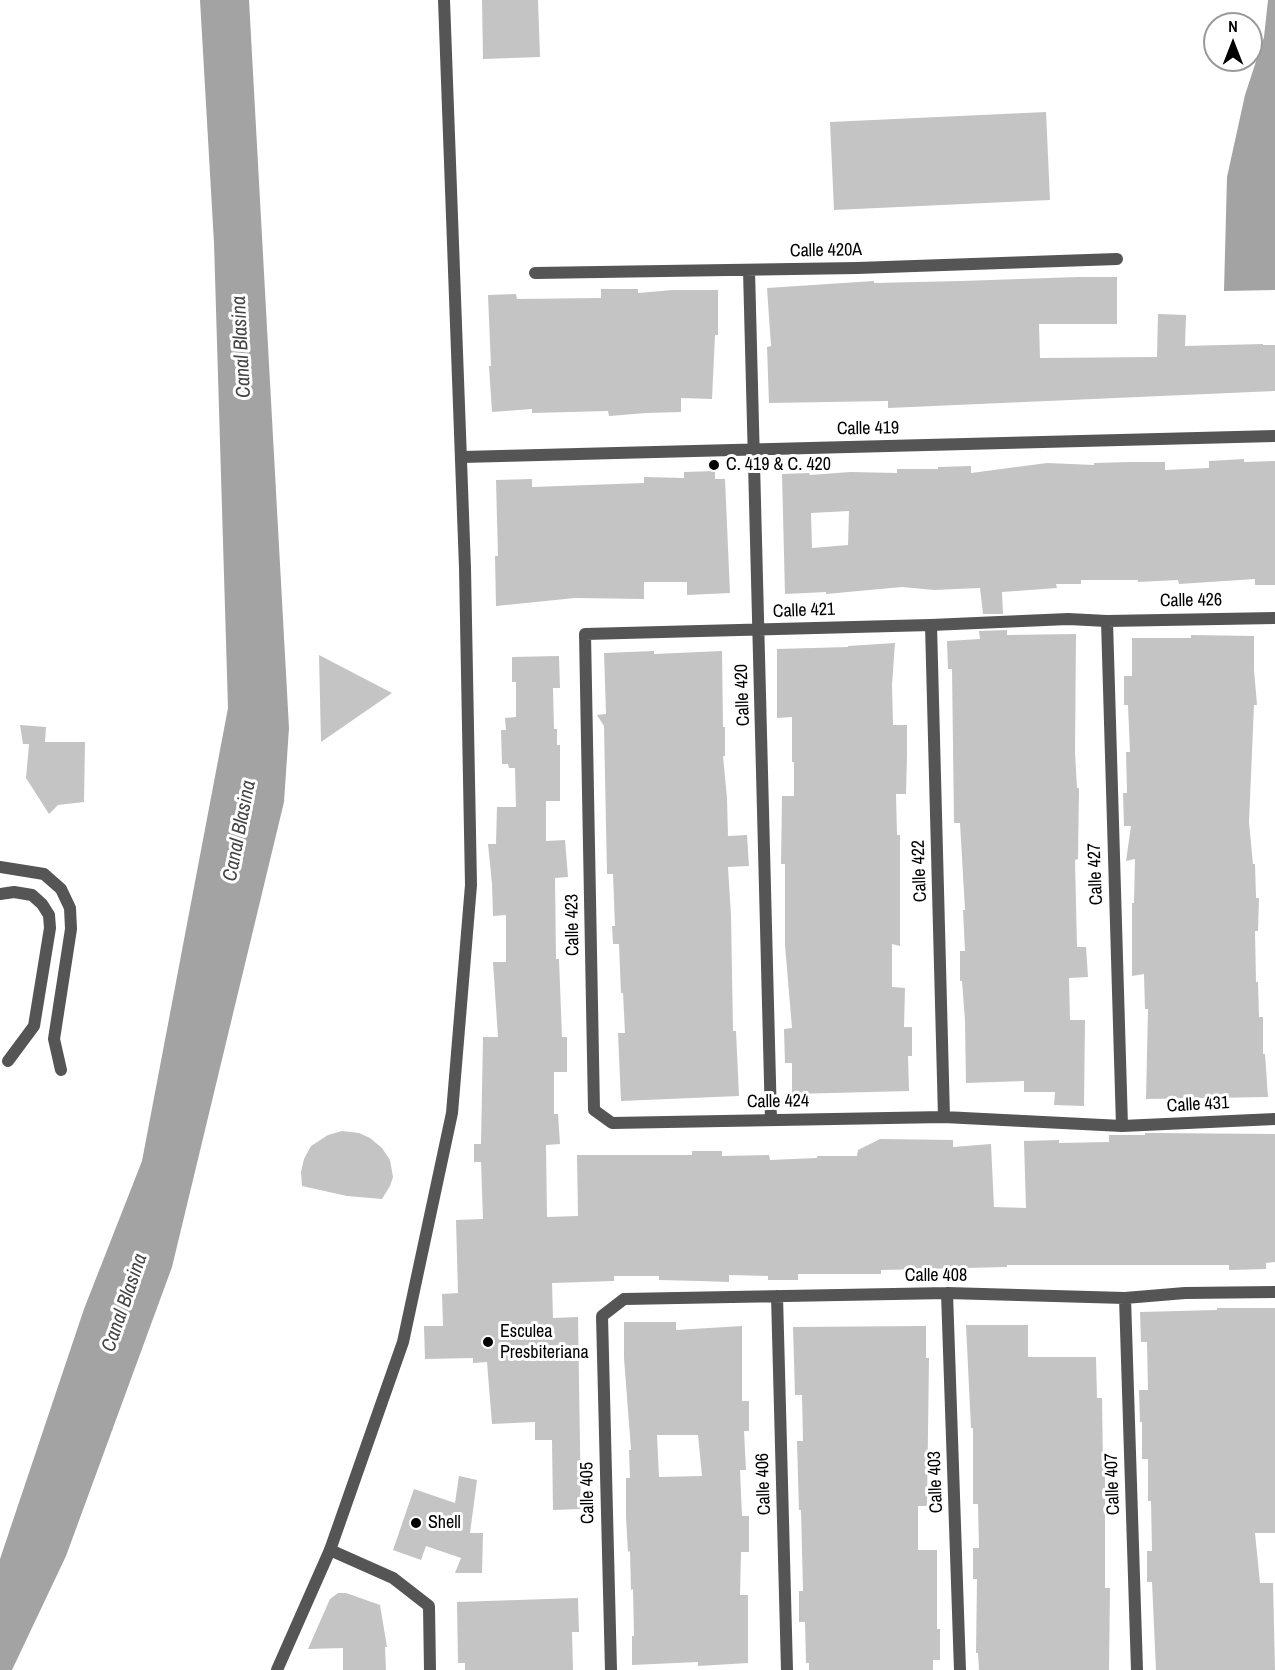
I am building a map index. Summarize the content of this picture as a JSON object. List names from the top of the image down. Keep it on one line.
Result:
{"streets":{"street":["Calle 420A","Calle 419","Calle 426","Calle 421","Calle 420","Calle 422","Calle 427","Calle 423","Calle 424","Calle 431","Calle 408","Calle 403","Calle 406","Calle 407","Calle 405"]},"crossings":[["Calle 420A","Calle 420"],["Calle 419","Calle 420"],["Calle 426","Calle 421"],["Calle 426","Calle 427"],["Calle 421","Calle 420"],["Calle 421","Calle 422"],["Calle 421","Calle 427"],["Calle 421","Calle 423"],["Calle 420","Calle 424"],["Calle 422","Calle 424"],["Calle 427","Calle 424"],["Calle 427","Calle 431"],["Calle 423","Calle 424"],["Calle 424","Calle 431"],["Calle 408","Calle 403"],["Calle 408","Calle 406"],["Calle 408","Calle 407"],["Calle 408","Calle 405"]],"water":["Canal Blasina"],"places":["C. 419 & C. 420","Esculea Presbiteriana","Shell"],"north":"top"}
